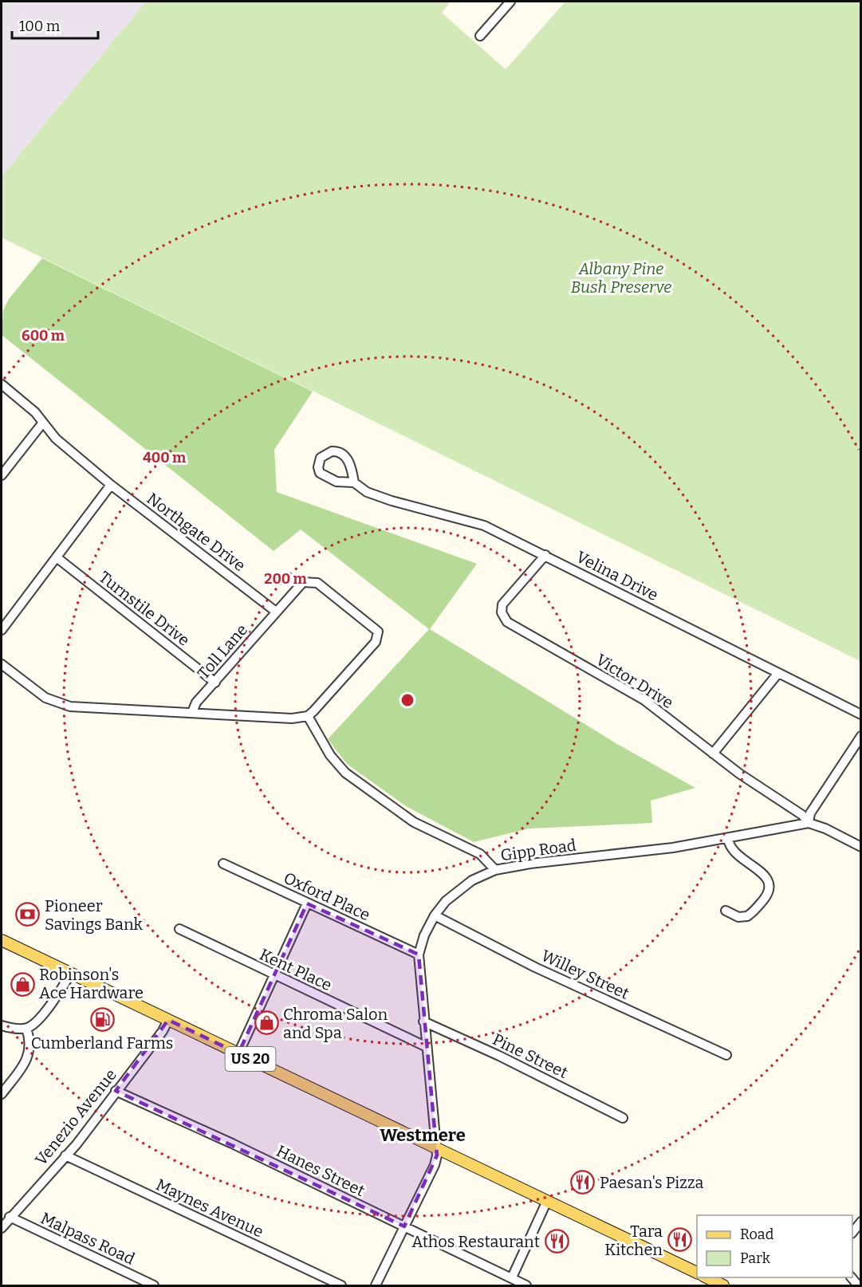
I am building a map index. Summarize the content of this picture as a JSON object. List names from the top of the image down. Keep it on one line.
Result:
{"streets":{"main road":["US 20"],"street":["Northgate Drive","Velina Drive","Turnstile Drive","Toll Lane","Victor Drive","Gipp Road","Oxford Place","Kent Place","Willey Street","Pine Street","Venezio Avenue","Hanes Street","Maynes Avenue","Malpass Road"]},"crossings":[["Northgate Drive","Toll Lane"],["Velina Drive","Victor Drive"],["Turnstile Drive","Toll Lane"],["Victor Drive","Gipp Road"],["Gipp Road","Oxford Place"],["Gipp Road","Kent Place"],["Gipp Road","Willey Street"],["Gipp Road","Pine Street"],["Gipp Road","US 20"],["Gipp Road","Hanes Street"],["US 20","Venezio Avenue"],["Venezio Avenue","Hanes Street"],["Venezio Avenue","Maynes Avenue"],["Venezio Avenue","Malpass Road"]],"districts":["Westmere"],"parks":["Albany Pine Bush Preserve"],"places":{"bank":["Pioneer Savings Bank"],"shop":["Robinson's Ace Hardware","Chroma Salon and Spa"],"fuel station":["Cumberland Farms"],"restaurant":["Paesan's Pizza","Tara Kitchen","Athos Restaurant"]},"legend":["Road","Park"],"scale_bar":"100 m","rings":["600 m","400 m","200 m"]}
